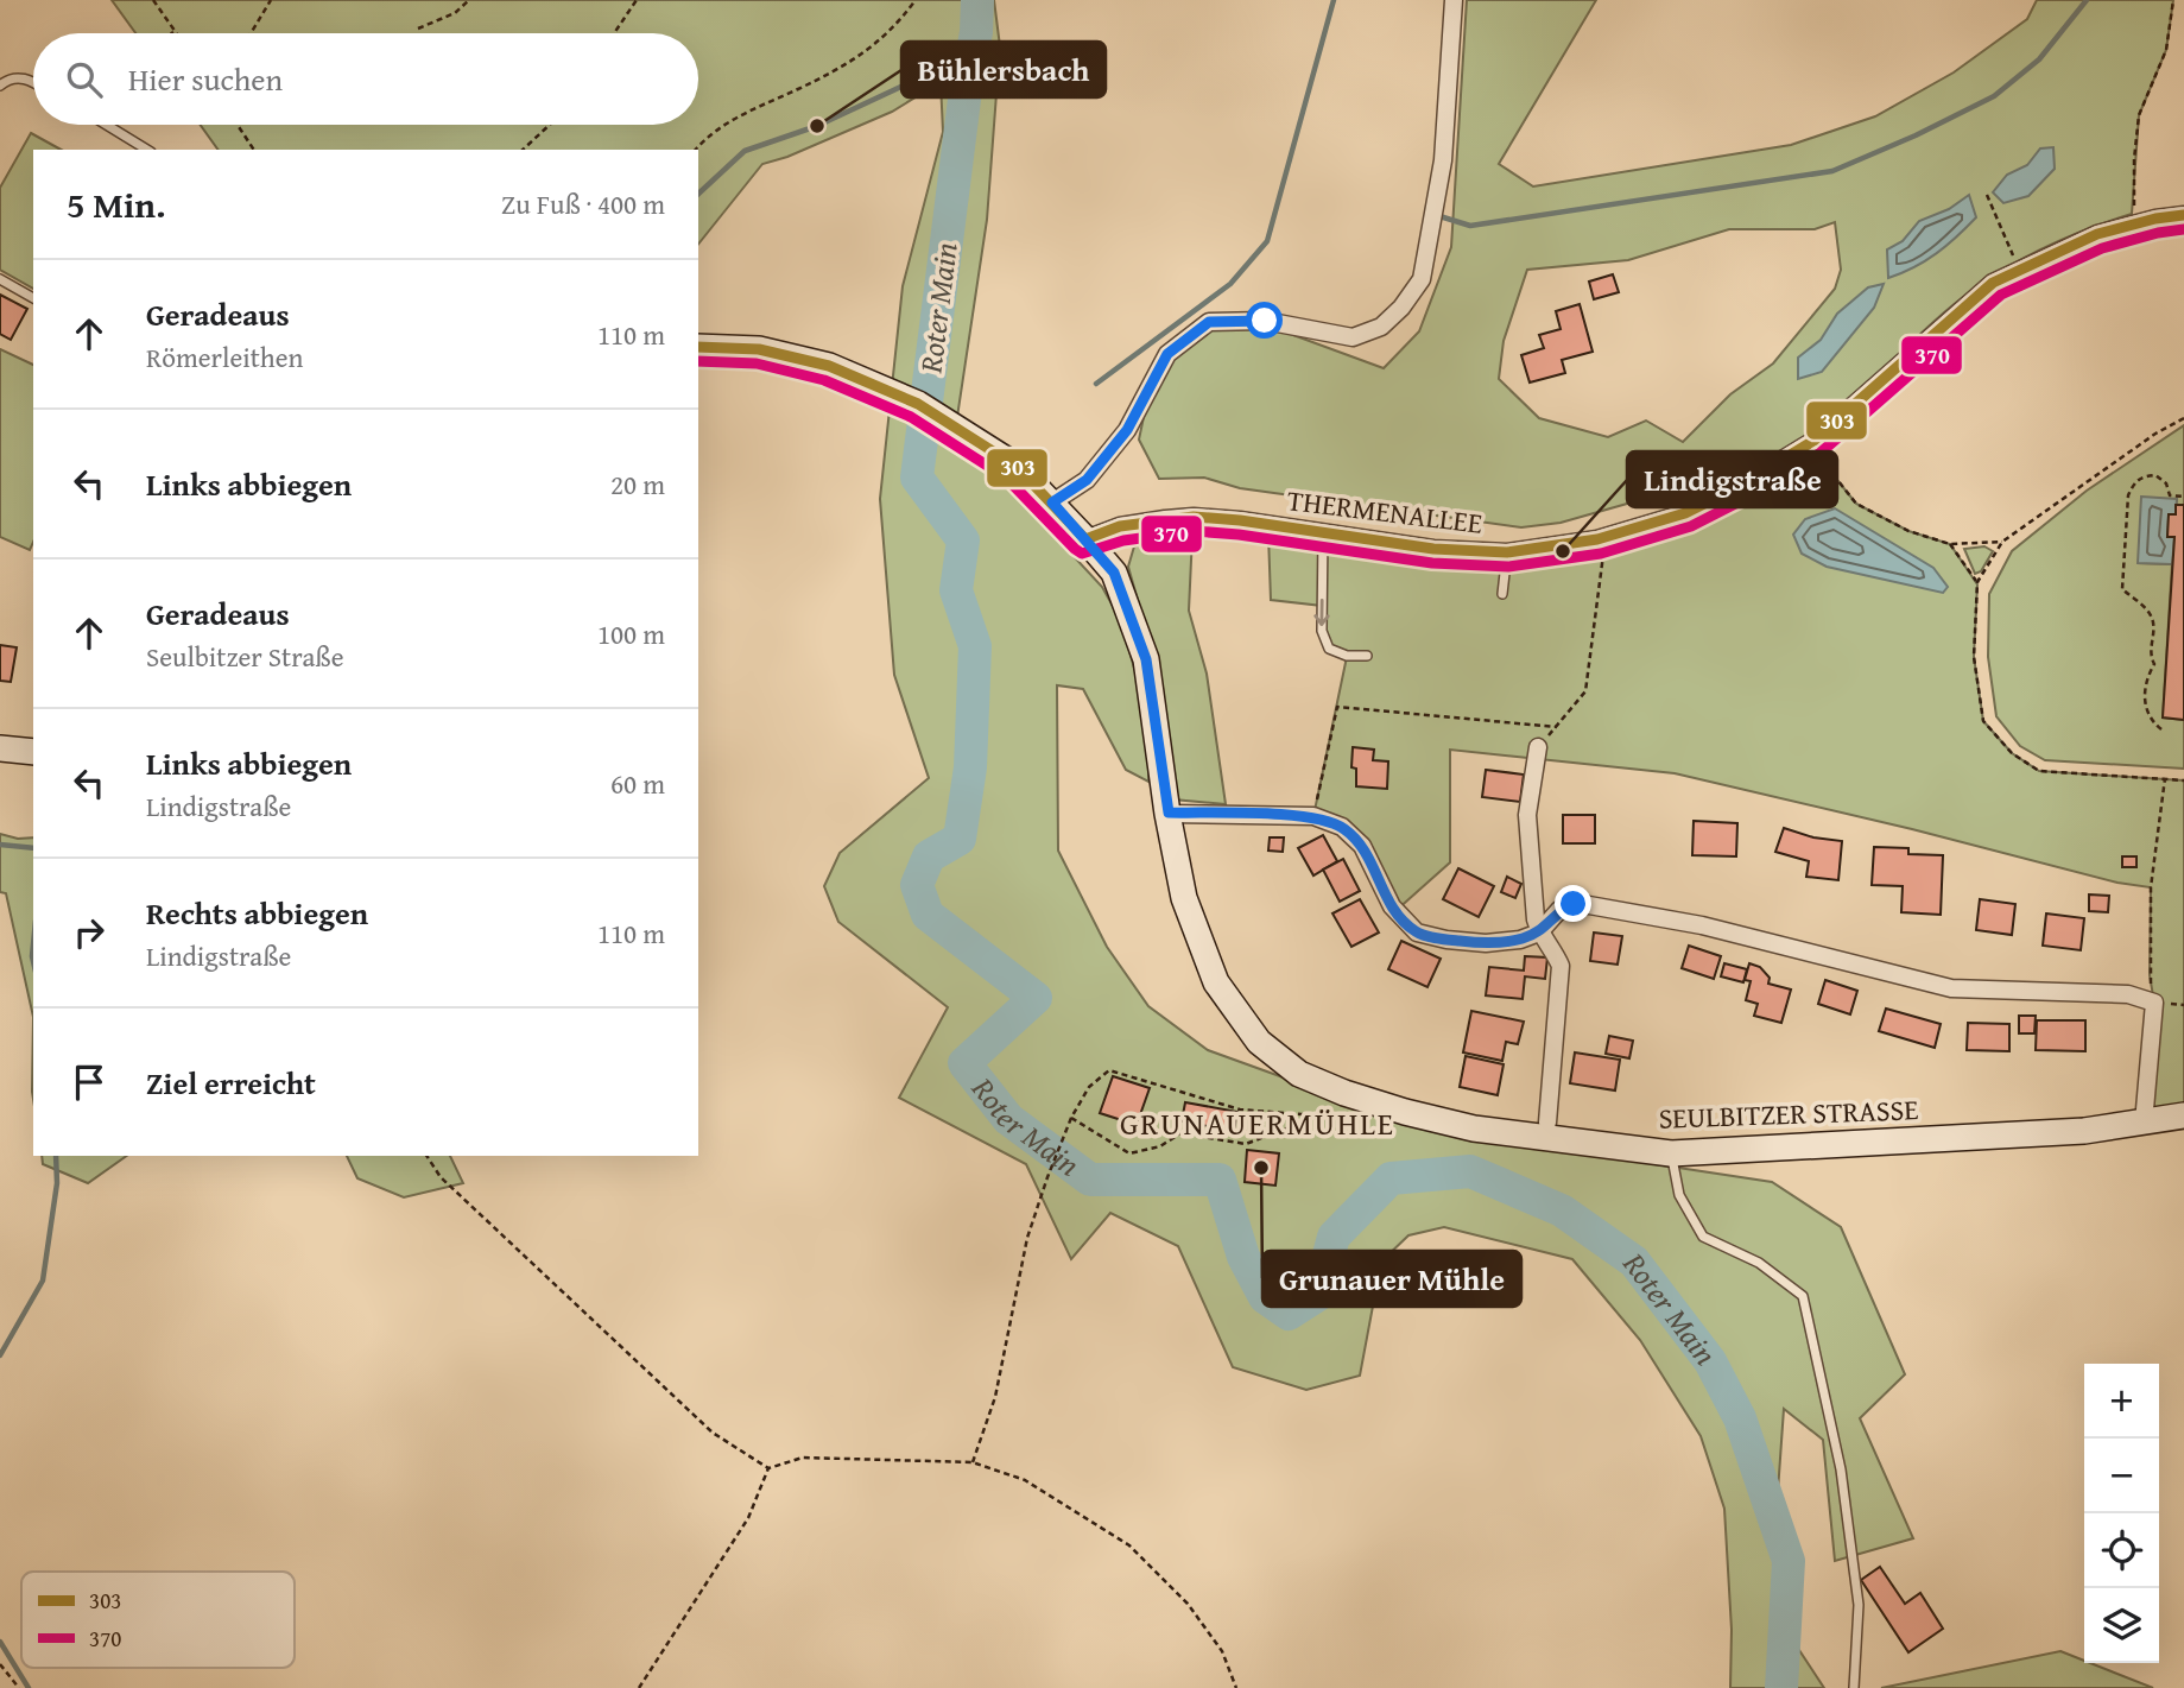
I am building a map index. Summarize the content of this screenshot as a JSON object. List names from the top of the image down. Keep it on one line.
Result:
{"streets":{"street":["THERMENALLEE","SEULBITZER STRASSE"]},"crossings":[["THERMENALLEE","SEULBITZER STRASSE"]],"districts":["GRUNAUERMÜHLE"],"water":["Roter Main"],"places":["Bühlersbach","Lindigstraße","Grunauer Mühle"],"lines":["transit line 303","transit line 370"],"legend":["303","370"],"page":{"search":"Hier suchen","heading":["5 Min.","Zu Fuß · 400 m"],"list":[["Geradeaus","Römerleithen","110 m"],["Links abbiegen","20 m"],["Geradeaus","Seulbitzer Straße","100 m"],["Links abbiegen","Lindigstraße","60 m"],["Rechts abbiegen","Lindigstraße","110 m"],"Ziel erreicht"],"map_buttons":["+","−"]}}
